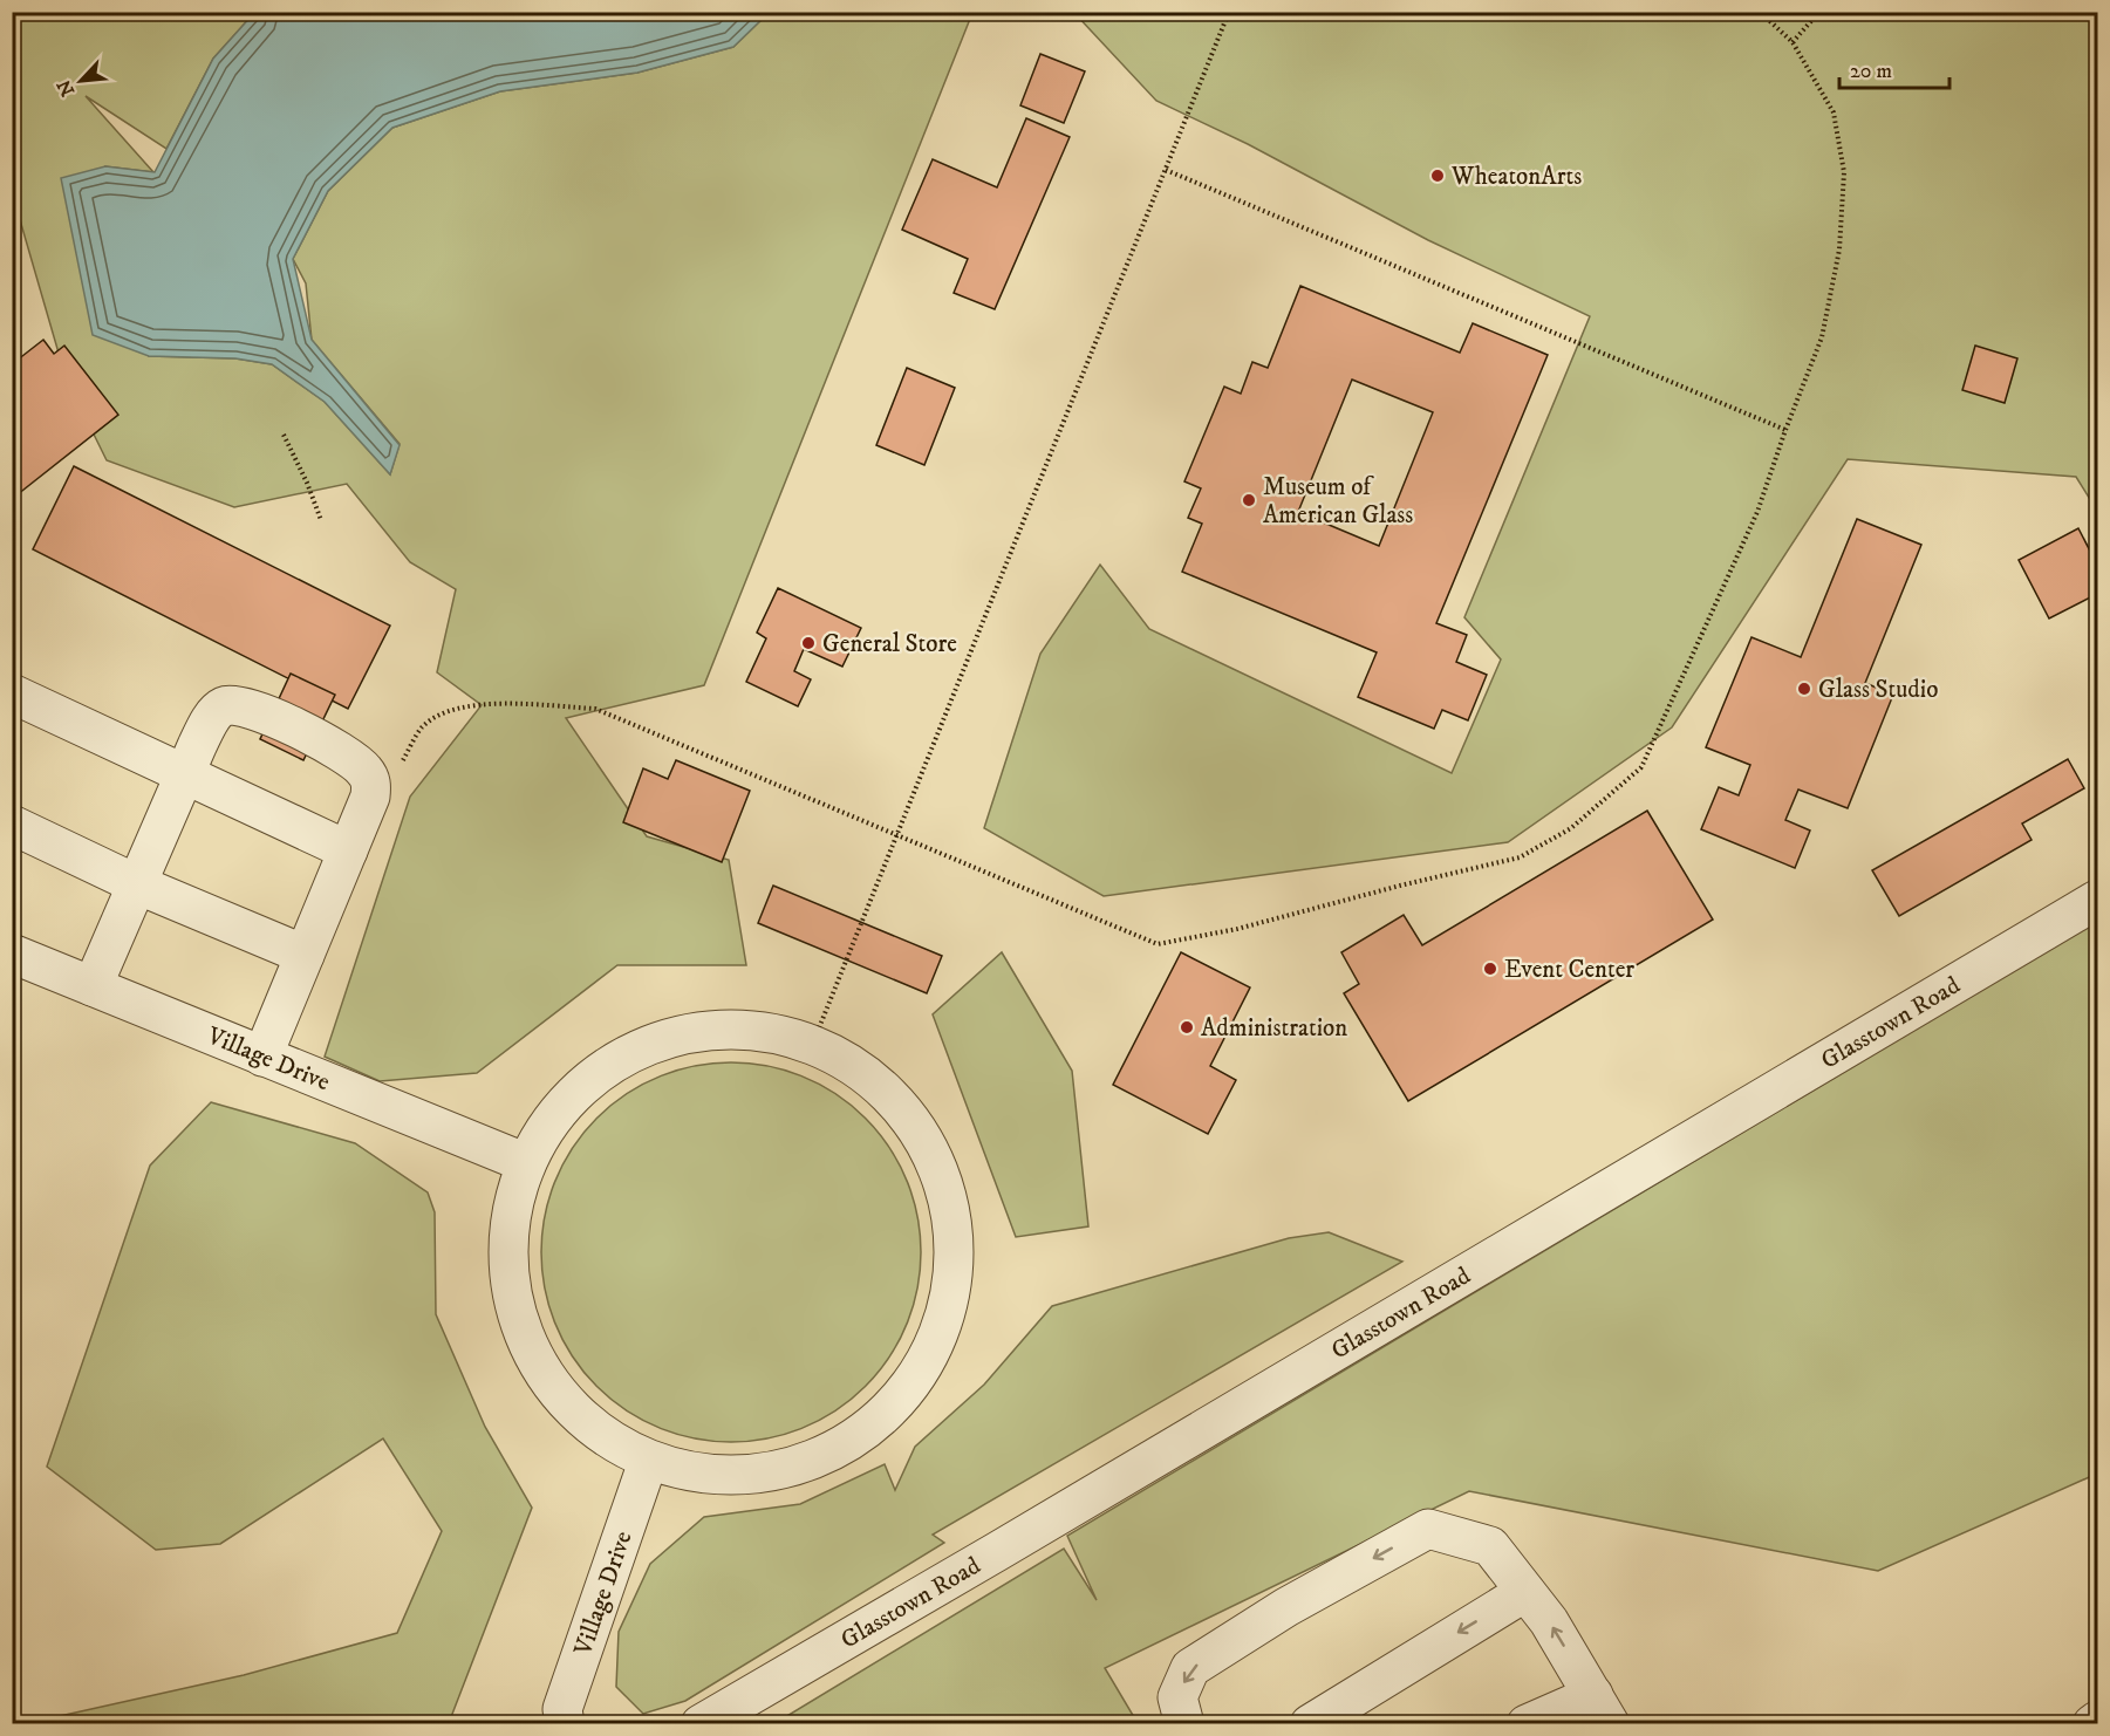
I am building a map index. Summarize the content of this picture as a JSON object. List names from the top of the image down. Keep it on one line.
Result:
{"streets":{"street":["Glasstown Road","Village Drive"]},"places":["WheatonArts","Museum of American Glass","General Store","Glass Studio","Event Center","Administration"],"scale_bar":"20 m","north":"bottom left"}
